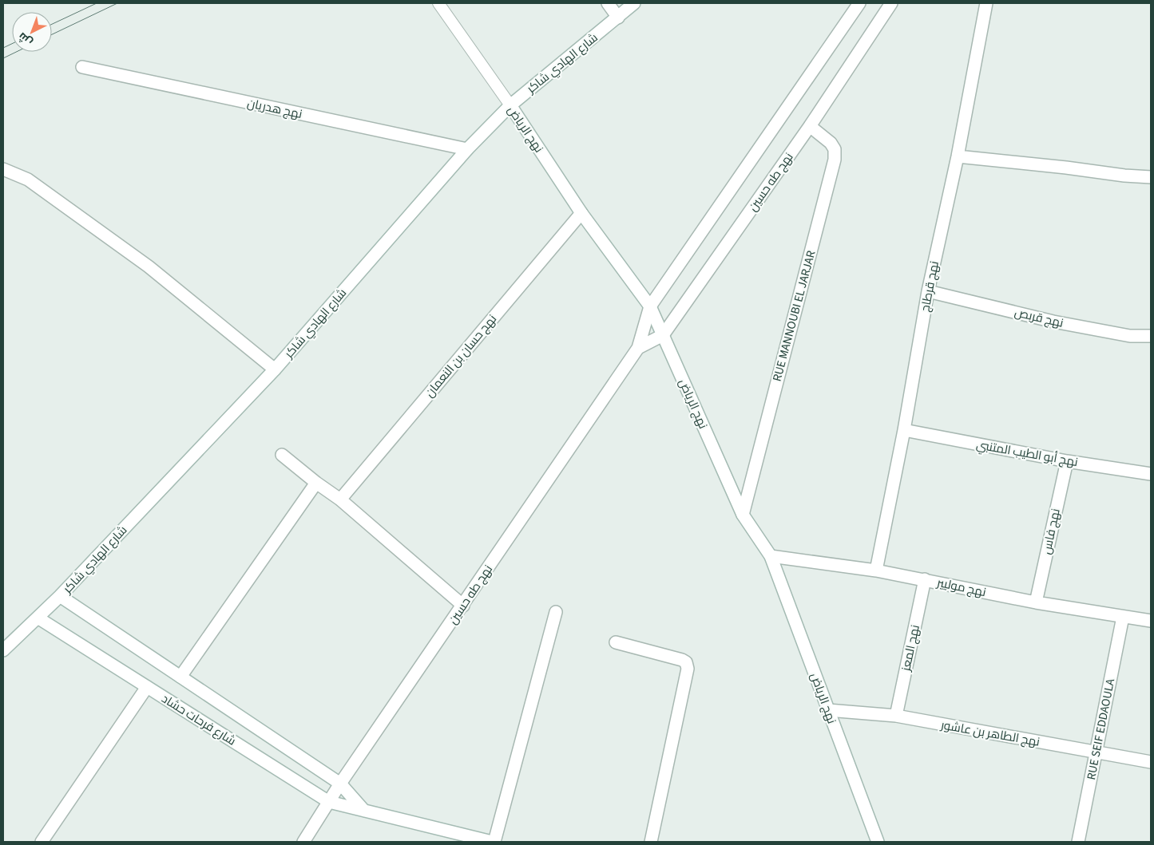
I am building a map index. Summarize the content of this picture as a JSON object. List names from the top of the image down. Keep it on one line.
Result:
{"streets":{"street":["شارع الهادي شاكر","نهج هدريان","نهج الرياض","نهج طه حسين","نهج قرطاج","RUE MANNOUBI EL JARJAR","نهج قربص","نهج حسان بن النعمان","نهج أبو الطيب المتنبي","نهج فاس","نهج موليير","نهج المعز","شارع فرحات حشاد","RUE SEIF EDDAOULA","نهج الطاهر بن عاشور"]},"crossings":[["شارع الهادي شاكر","نهج هدريان"],["شارع الهادي شاكر","نهج الرياض"],["شارع الهادي شاكر","شارع فرحات حشاد"],["نهج الرياض","نهج طه حسين"],["نهج الرياض","RUE MANNOUBI EL JARJAR"],["نهج الرياض","نهج حسان بن النعمان"],["نهج الرياض","نهج موليير"],["نهج الرياض","نهج الطاهر بن عاشور"],["نهج طه حسين","RUE MANNOUBI EL JARJAR"],["نهج طه حسين","شارع فرحات حشاد"],["نهج قرطاج","نهج قربص"],["نهج قرطاج","نهج أبو الطيب المتنبي"],["نهج قرطاج","نهج موليير"],["نهج أبو الطيب المتنبي","نهج فاس"],["نهج فاس","نهج موليير"],["نهج موليير","نهج المعز"],["نهج موليير","RUE SEIF EDDAOULA"],["نهج المعز","نهج الطاهر بن عاشور"],["RUE SEIF EDDAOULA","نهج الطاهر بن عاشور"]],"north":"bottom left"}
